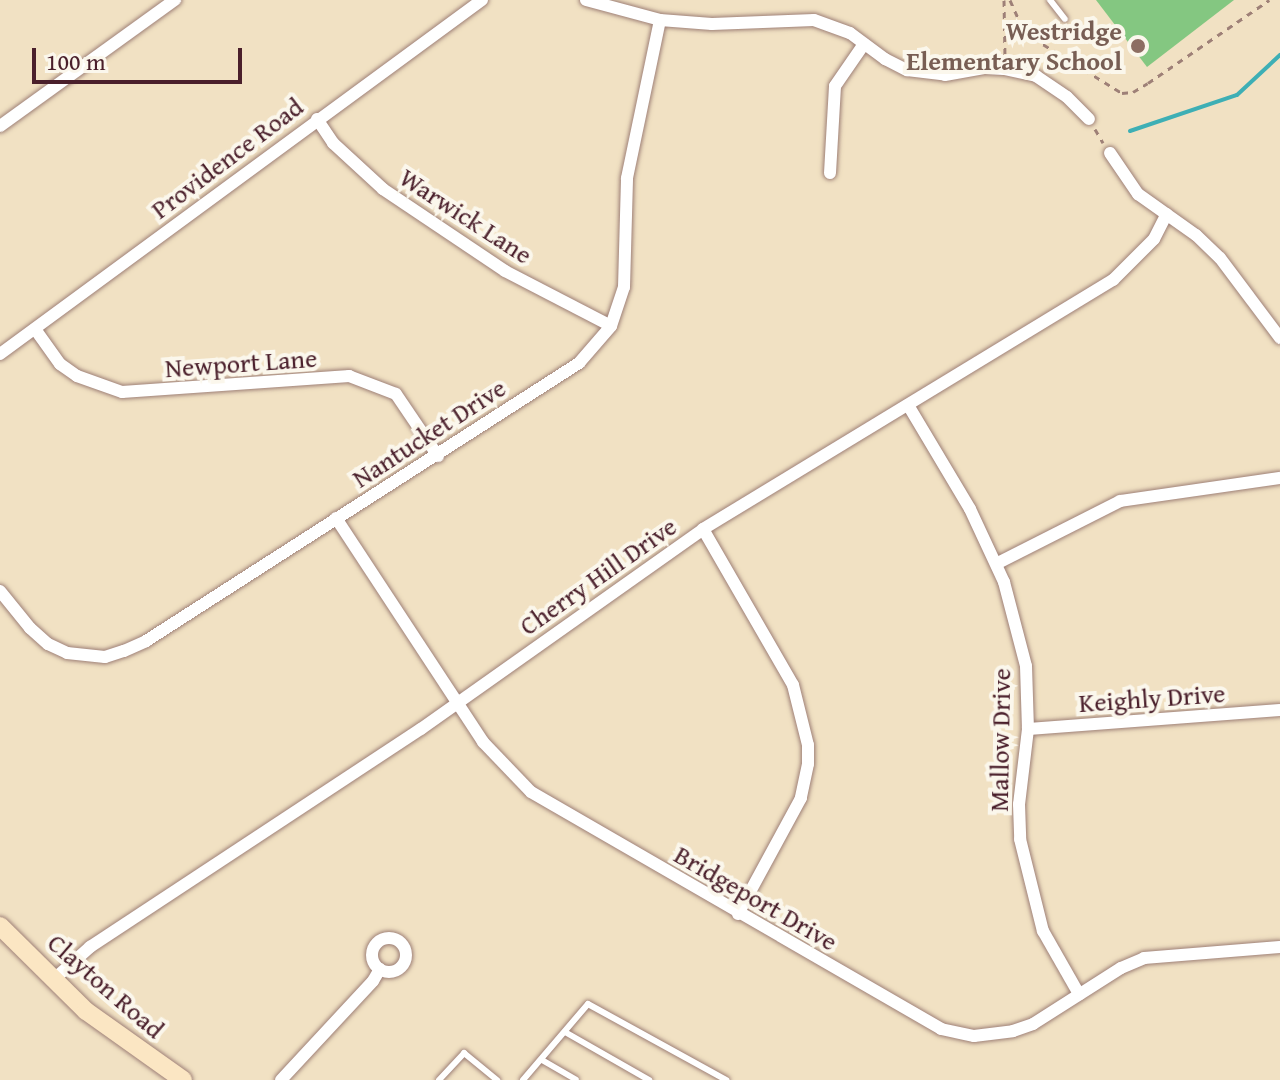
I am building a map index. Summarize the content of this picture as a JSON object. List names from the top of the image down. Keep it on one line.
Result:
{"streets":{"main road":["Clayton Road"],"street":["Providence Road","Warwick Lane","Newport Lane","Nantucket Drive","Cherry Hill Drive","Keighly Drive","Mallow Drive","Bridgeport Drive"]},"crossings":[["Providence Road","Warwick Lane"],["Providence Road","Newport Lane"],["Warwick Lane","Nantucket Drive"],["Newport Lane","Nantucket Drive"],["Nantucket Drive","Bridgeport Drive"],["Cherry Hill Drive","Mallow Drive"],["Cherry Hill Drive","Bridgeport Drive"],["Cherry Hill Drive","Clayton Road"],["Keighly Drive","Mallow Drive"],["Mallow Drive","Bridgeport Drive"]],"places":["Westridge Elementary School"],"scale_bar":"100 m"}
